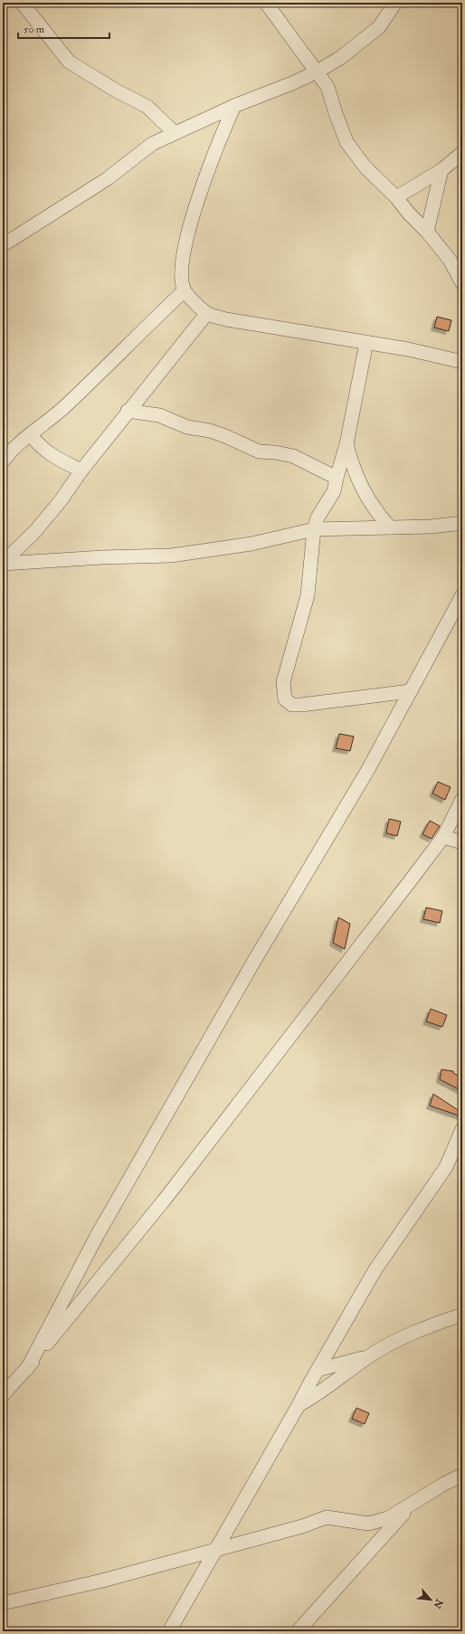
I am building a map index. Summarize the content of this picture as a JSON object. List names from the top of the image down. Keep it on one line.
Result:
{"scale_bar":"50 m","north":"bottom right"}
